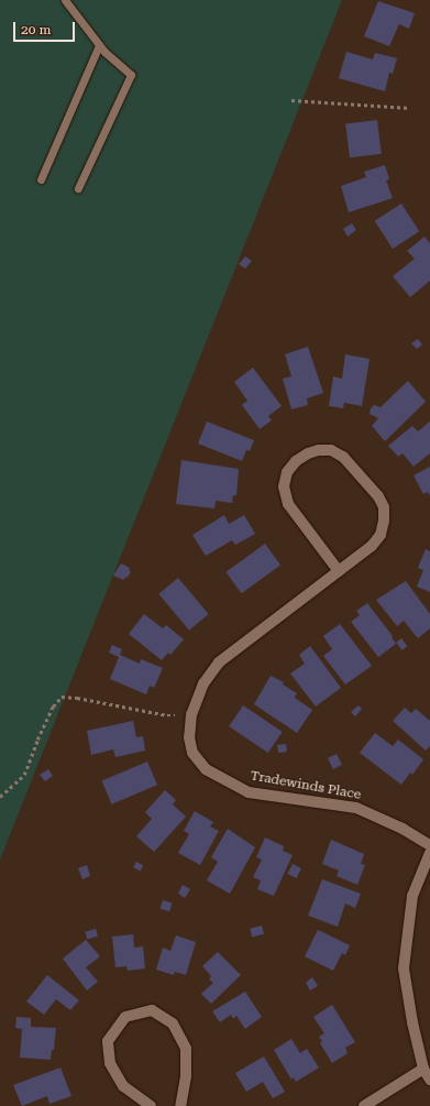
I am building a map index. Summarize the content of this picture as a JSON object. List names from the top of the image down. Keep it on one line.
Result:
{"streets":{"street":["Tradewinds Place"]},"scale_bar":"20 m"}
